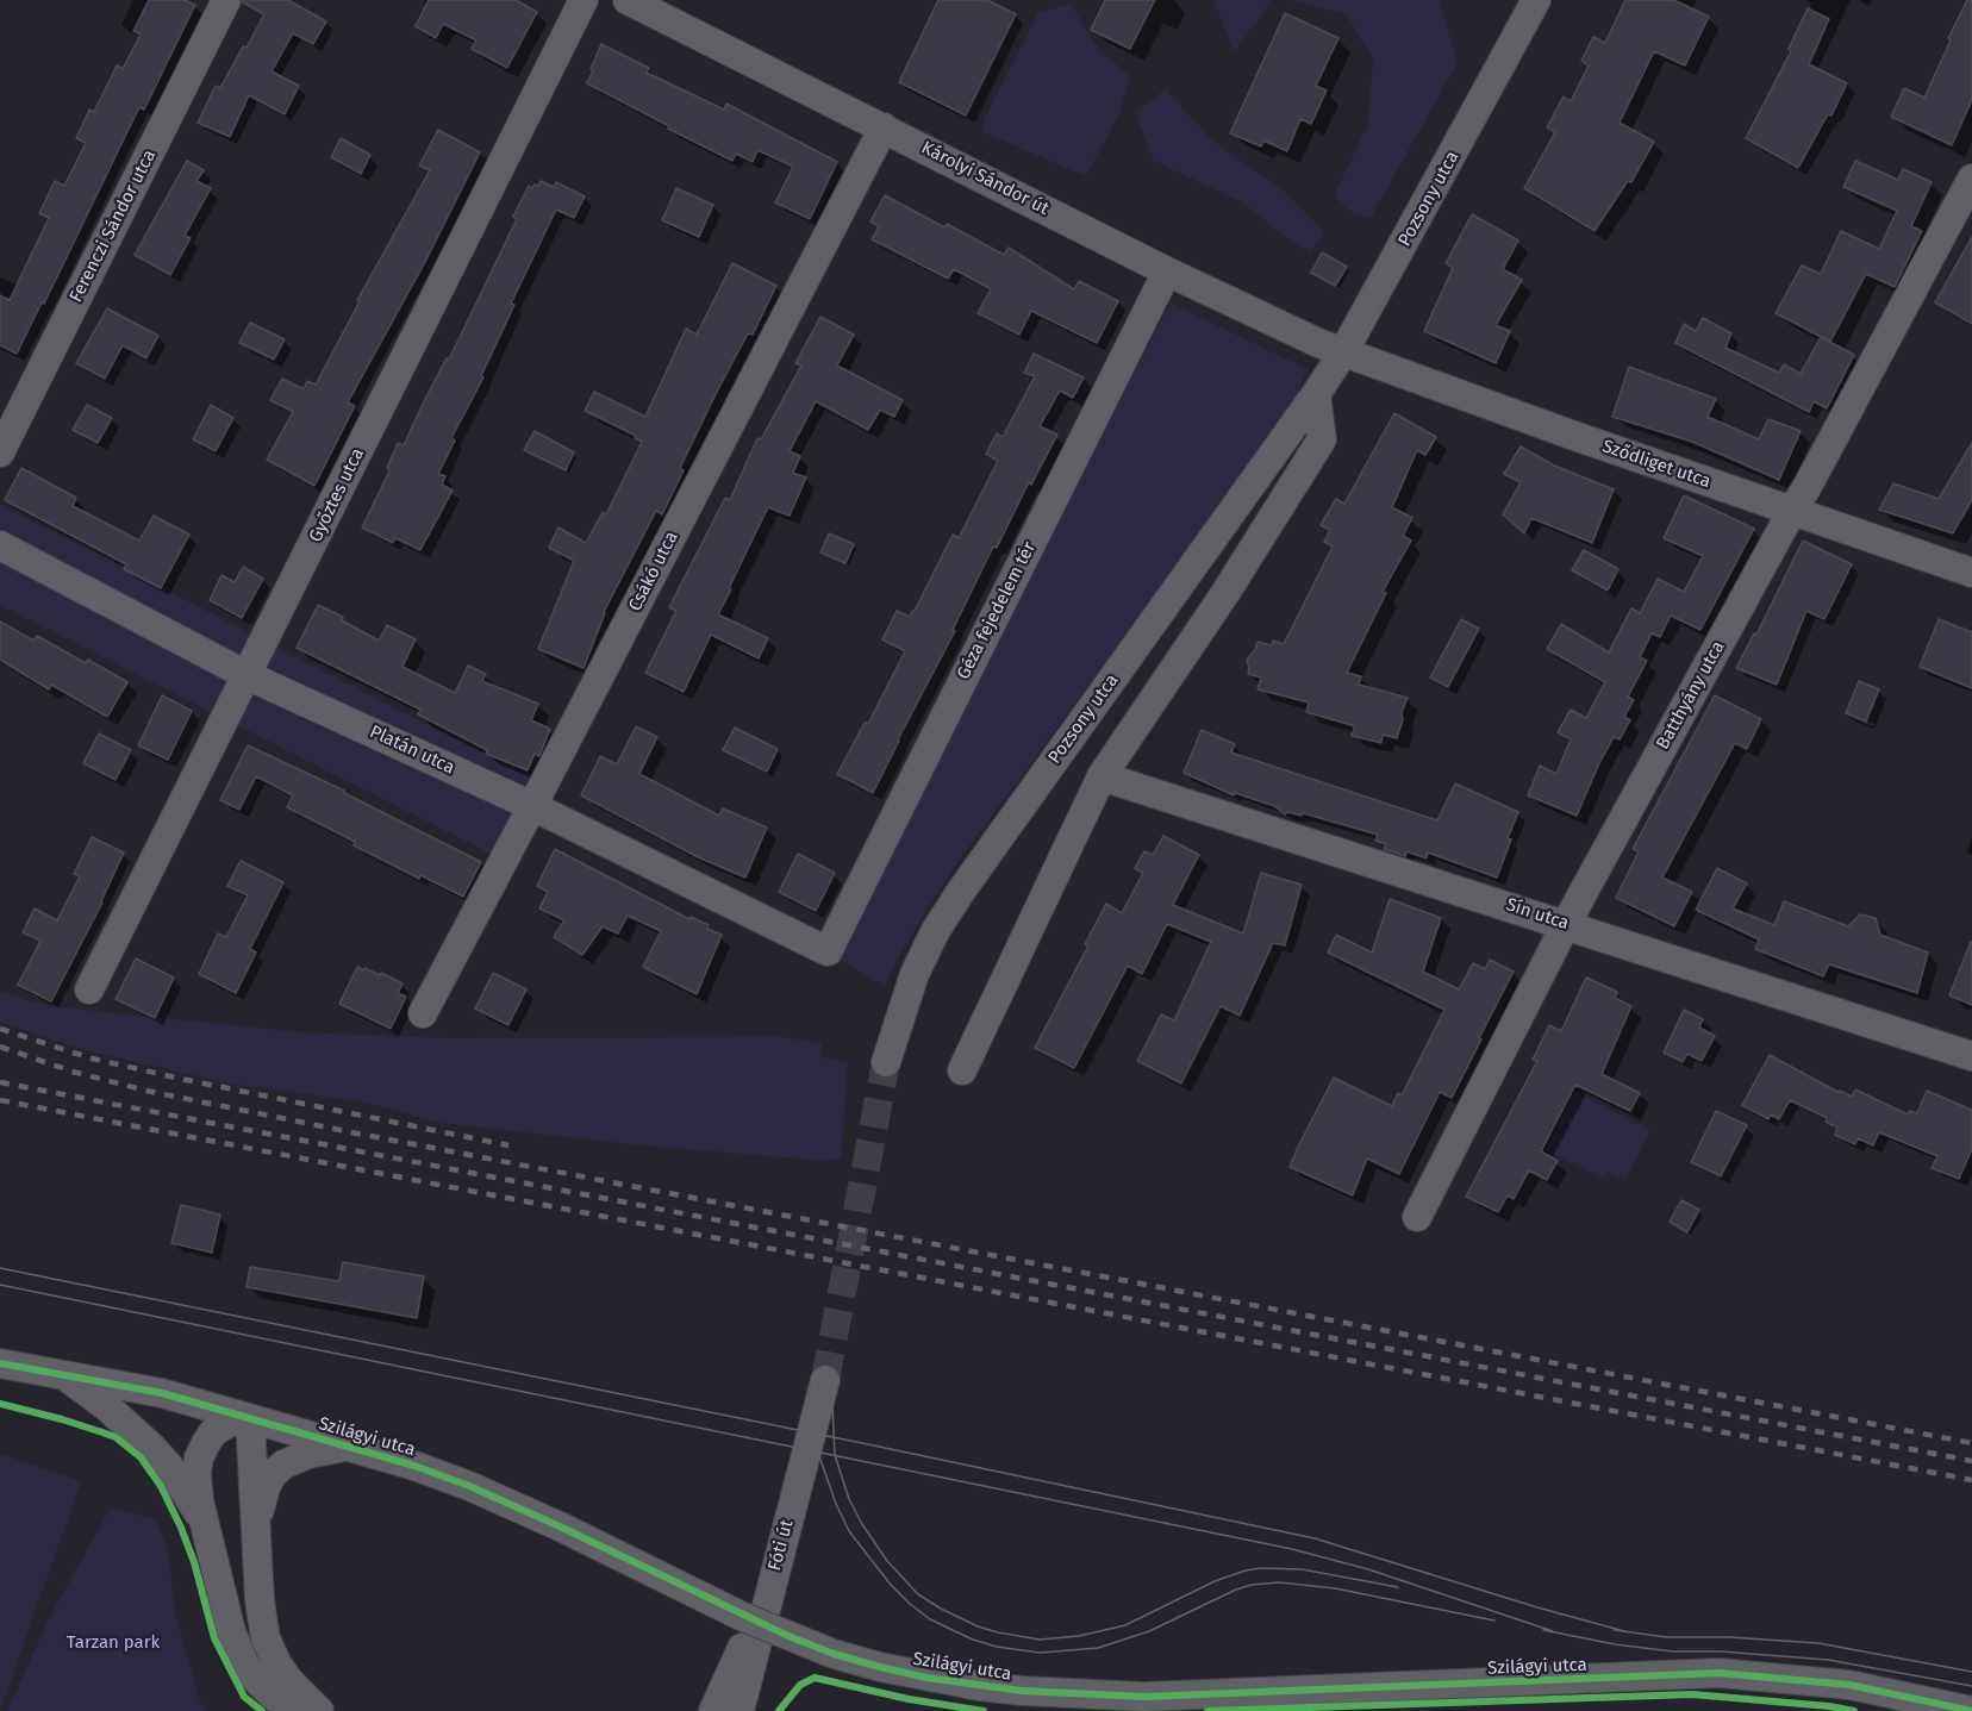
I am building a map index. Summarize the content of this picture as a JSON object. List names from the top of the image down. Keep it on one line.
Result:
{"streets":{"street":["Károlyi Sándor út","Pozsony utca","Ferenczi Sándor utca","Sződliget utca","Győztes utca","Csákó utca","Géza fejedelem tér","Batthyány utca","Platán utca","Sín utca","Szilágyi utca","Fóti út"]},"crossings":[["Károlyi Sándor út","Pozsony utca"],["Károlyi Sándor út","Sződliget utca"],["Károlyi Sándor út","Csákó utca"],["Károlyi Sándor út","Géza fejedelem tér"],["Pozsony utca","Sződliget utca"],["Sződliget utca","Batthyány utca"],["Győztes utca","Platán utca"],["Csákó utca","Platán utca"],["Géza fejedelem tér","Platán utca"],["Batthyány utca","Sín utca"]],"parks":["Tarzan park"]}
